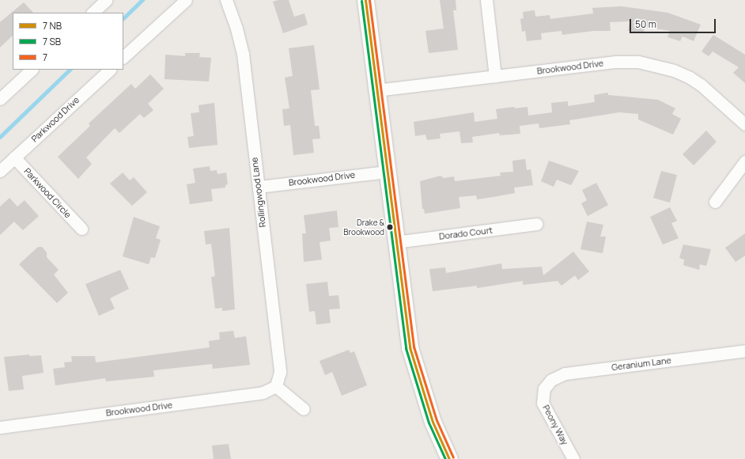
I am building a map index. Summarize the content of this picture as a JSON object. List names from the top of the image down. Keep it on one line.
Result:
{"streets":{"street":["Brookwood Drive","Parkwood Drive","Rollingwood Lane","Parkwood Circle","Dorado Court","Geranium Lane","Peony Way"]},"crossings":[["Brookwood Drive","Rollingwood Lane"],["Parkwood Drive","Parkwood Circle"],["Geranium Lane","Peony Way"]],"places":["Drake & Brookwood"],"lines":["transit line 7"],"legend":["7 NB","7 SB","7"],"scale_bar":"50 m"}
